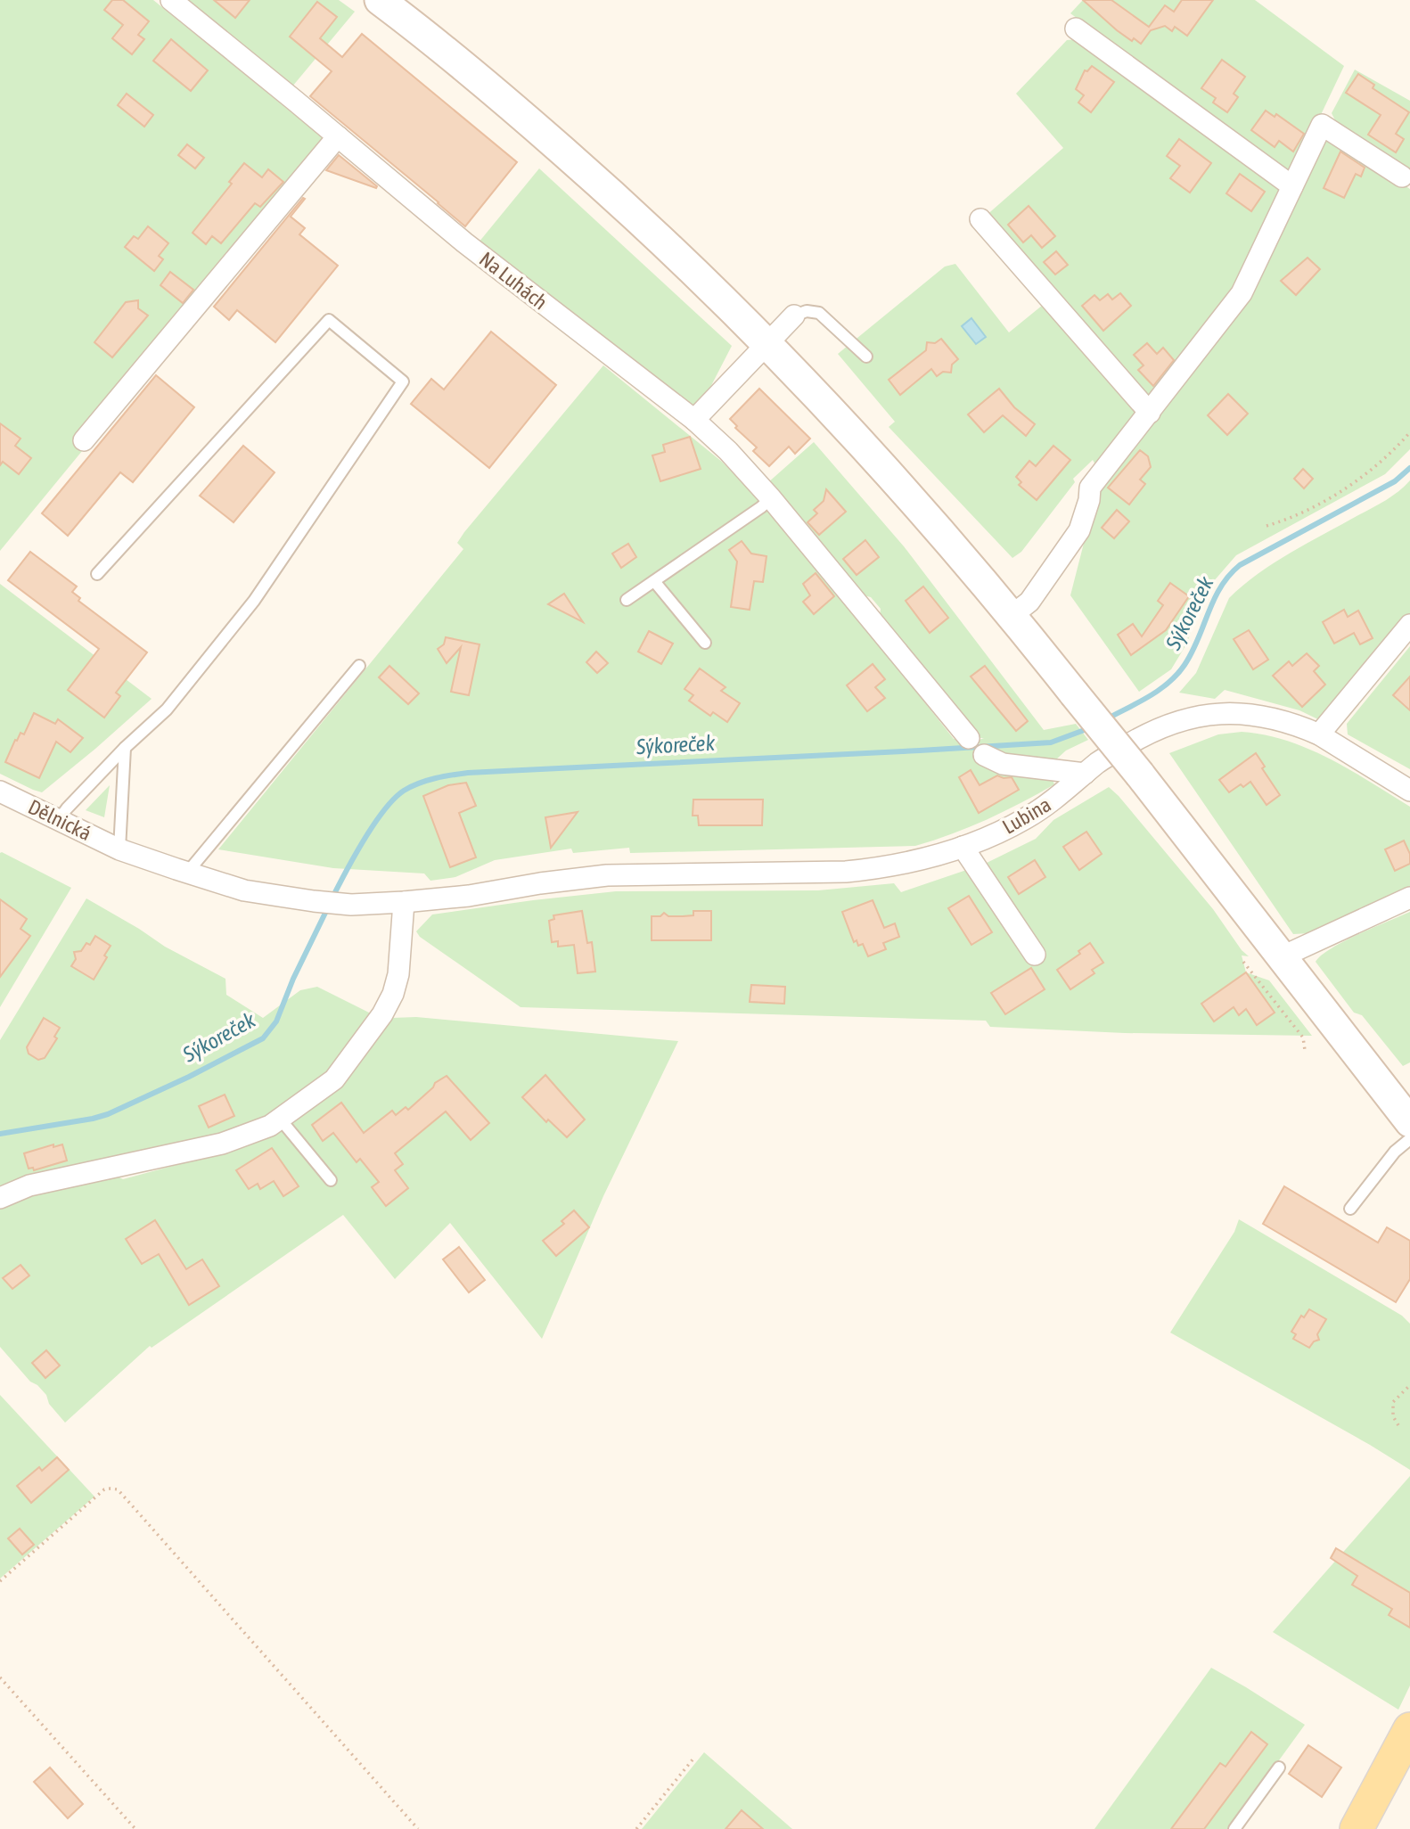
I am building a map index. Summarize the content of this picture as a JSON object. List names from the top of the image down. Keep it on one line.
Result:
{"streets":{"street":["Na Luhách","Lubina","Dělnická"]},"crossings":[["Lubina","Dělnická"]],"water":["Sýkoreček"]}
